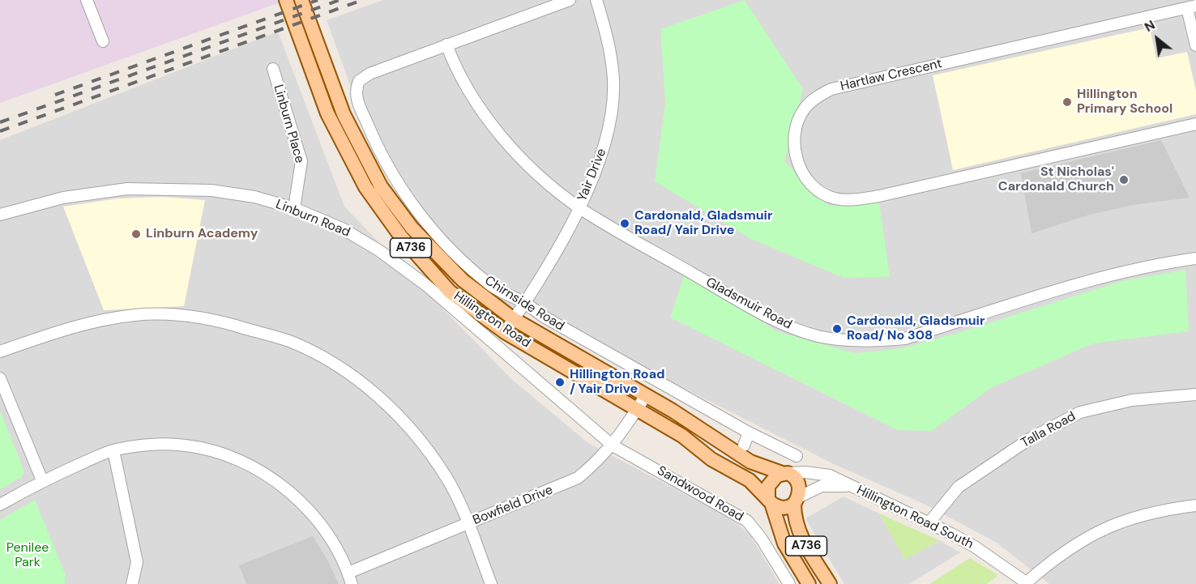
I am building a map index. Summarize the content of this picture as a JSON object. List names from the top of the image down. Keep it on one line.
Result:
{"streets":{"main road":["A736","Hillington Road"],"street":["Hartlaw Crescent","Linburn Place","Yair Drive","Linburn Road","Chirnside Road","Gladsmuir Road","Talla Road","Sandwood Road","Bowfield Drive","Hillington Road South"]},"crossings":[["Linburn Place","Linburn Road"],["Yair Drive","Chirnside Road"],["Yair Drive","Gladsmuir Road"],["Yair Drive","Hillington Road"],["Linburn Road","Sandwood Road"],["Linburn Road","Bowfield Drive"],["A736","Hillington Road"],["A736","Hillington Road South"],["Chirnside Road","Gladsmuir Road"],["Hillington Road","Bowfield Drive"],["Hillington Road","Hillington Road South"],["Talla Road","Hillington Road South"],["Sandwood Road","Bowfield Drive"]],"parks":["Penilee Park"],"places":["Hillington Primary School","St Nicholas' Cardonald Church","Cardonald, Gladsmuir Road/ Yair Drive","Linburn Academy","Cardonald, Gladsmuir Road/ No 308","Hillington Road / Yair Drive"],"north":"top left"}
